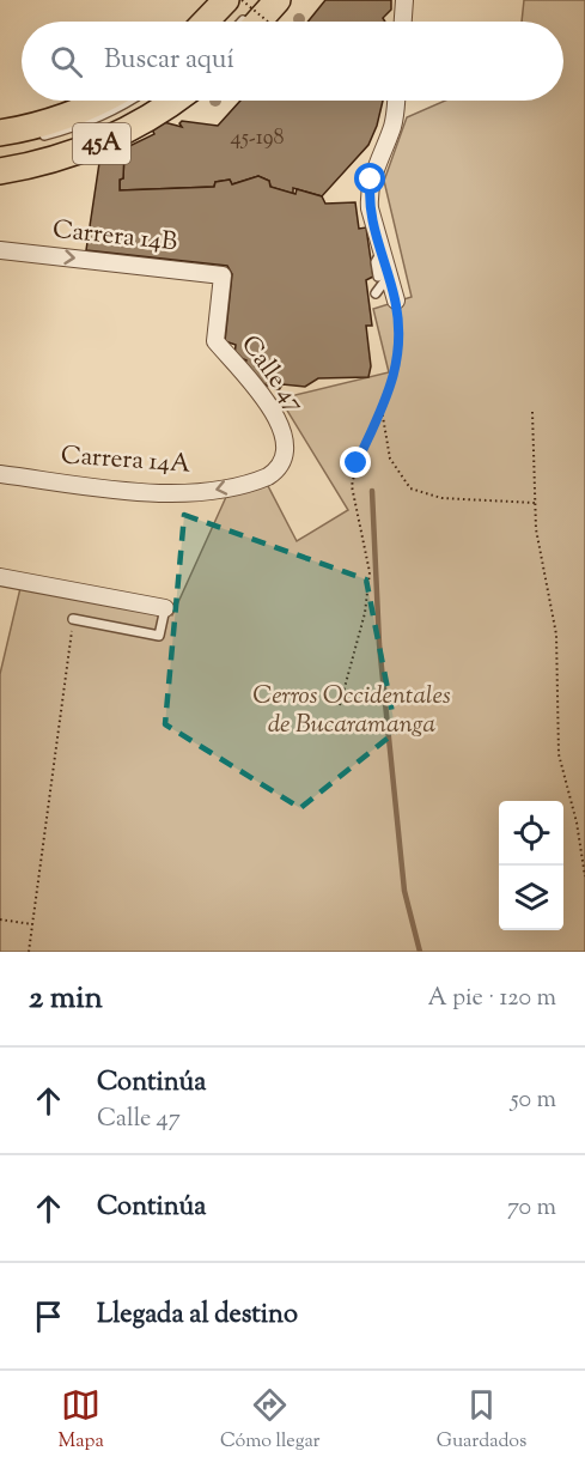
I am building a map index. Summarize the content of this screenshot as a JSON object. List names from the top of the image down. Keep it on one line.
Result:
{"streets":{"main road":["45A"],"street":["Carrera 14B","Calle 47","Carrera 14A"]},"crossings":[["Carrera 14B","Calle 47"],["Calle 47","Carrera 14A"]],"one_way":["Carrera 14B"],"parks":["Cerros Occidentales de Bucaramanga"],"house_numbers":["45-198"],"page":{"search":"Buscar aquí","heading":["2 min","A pie · 120 m"],"list":[["Continúa","Calle 47","50 m"],["Continúa","70 m"],"Llegada al destino"],"nav":["Mapa","Cómo llegar","Guardados"]}}
